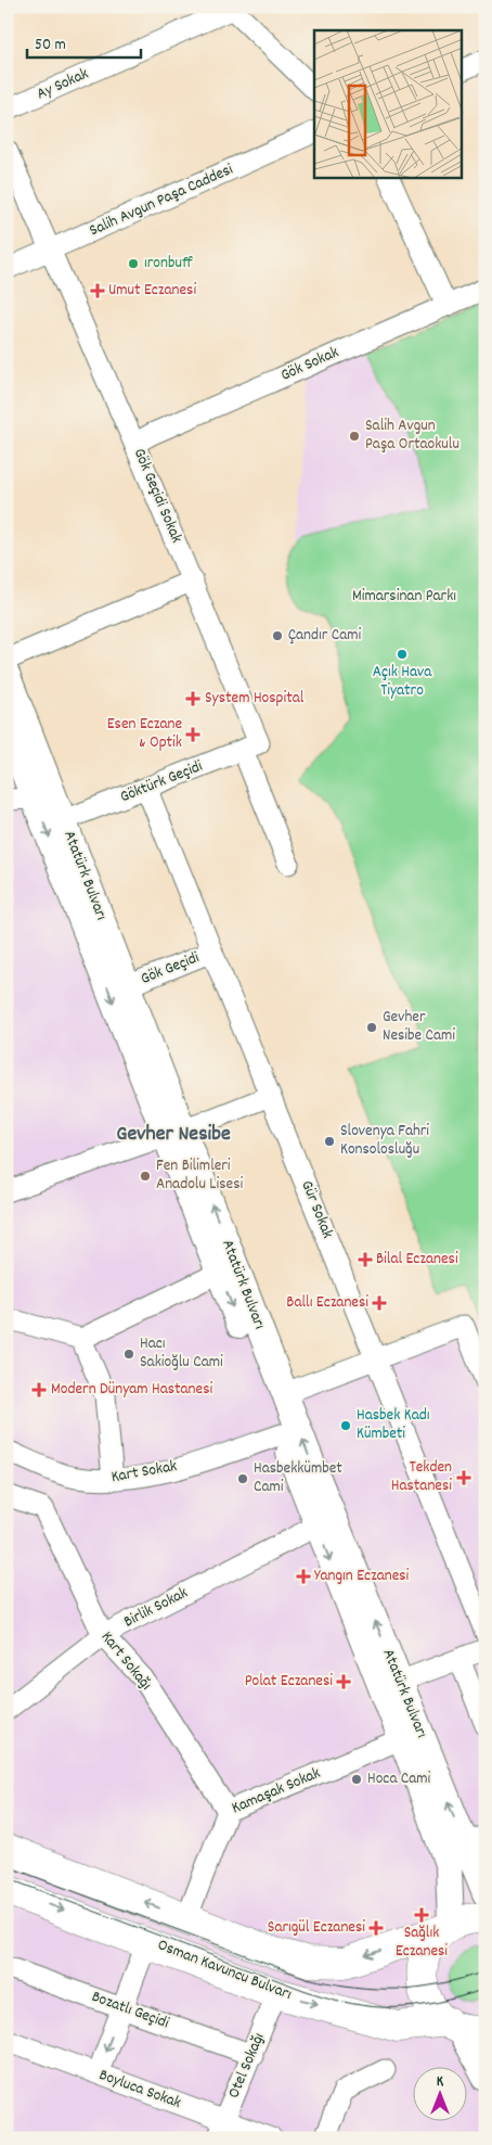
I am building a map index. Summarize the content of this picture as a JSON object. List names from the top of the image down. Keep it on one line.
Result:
{"streets":{"highway":["Osman Kavuncu Bulvarı"],"main road":["Atatürk Bulvarı"],"street":["Ay Sokak","Salih Avgun Paşa Caddesi","Gök Sokak","Gök Geçidi Sokak","Göktürk Geçidi","Gök Geçidi","Gür Sokak","Kart Sokak","Birlik Sokak","Kart Sokağı","Kamaşak Sokak","Bozatlı Geçidi","Otel Sokağı","Boyluca Sokak"]},"crossings":[["Salih Avgun Paşa Caddesi","Gök Geçidi Sokak"],["Gök Sokak","Gök Geçidi Sokak"],["Gök Geçidi Sokak","Göktürk Geçidi"],["Göktürk Geçidi","Atatürk Bulvarı"],["Göktürk Geçidi","Gür Sokak"],["Atatürk Bulvarı","Gök Geçidi"],["Atatürk Bulvarı","Kart Sokak"],["Atatürk Bulvarı","Birlik Sokak"],["Atatürk Bulvarı","Kamaşak Sokak"],["Gök Geçidi","Gür Sokak"],["Birlik Sokak","Kart Sokağı"],["Kart Sokağı","Kamaşak Sokak"],["Osman Kavuncu Bulvarı","Otel Sokağı"],["Bozatlı Geçidi","Otel Sokağı"],["Otel Sokağı","Boyluca Sokak"]],"districts":["Gevher Nesibe"],"parks":["Mimarsinan Parkı"],"places":{"other":["ıronbuff","Salih Avgun Paşa Ortaokulu","Çandır Cami","Açık Hava Tiyatro","Gevher Nesibe Cami","Slovenya Fahri Konsolosluğu","Fen Bilimleri Anadolu Lisesi","Hacı Sakioğlu Cami","Hasbek Kadı Kümbeti","Hasbekkümbet Cami","Hoca Cami"],"health":["Umut Eczanesi","System Hospital","Esen Eczane & Optik","Bilal Eczanesi","Ballı Eczanesi","Modern Dünyam Hastanesi","Tekden Hastanesi","Yangın Eczanesi","Polat Eczanesi","Sağlık Eczanesi","Sarıgül Eczanesi"]},"scale_bar":"50 m","north":"top"}
